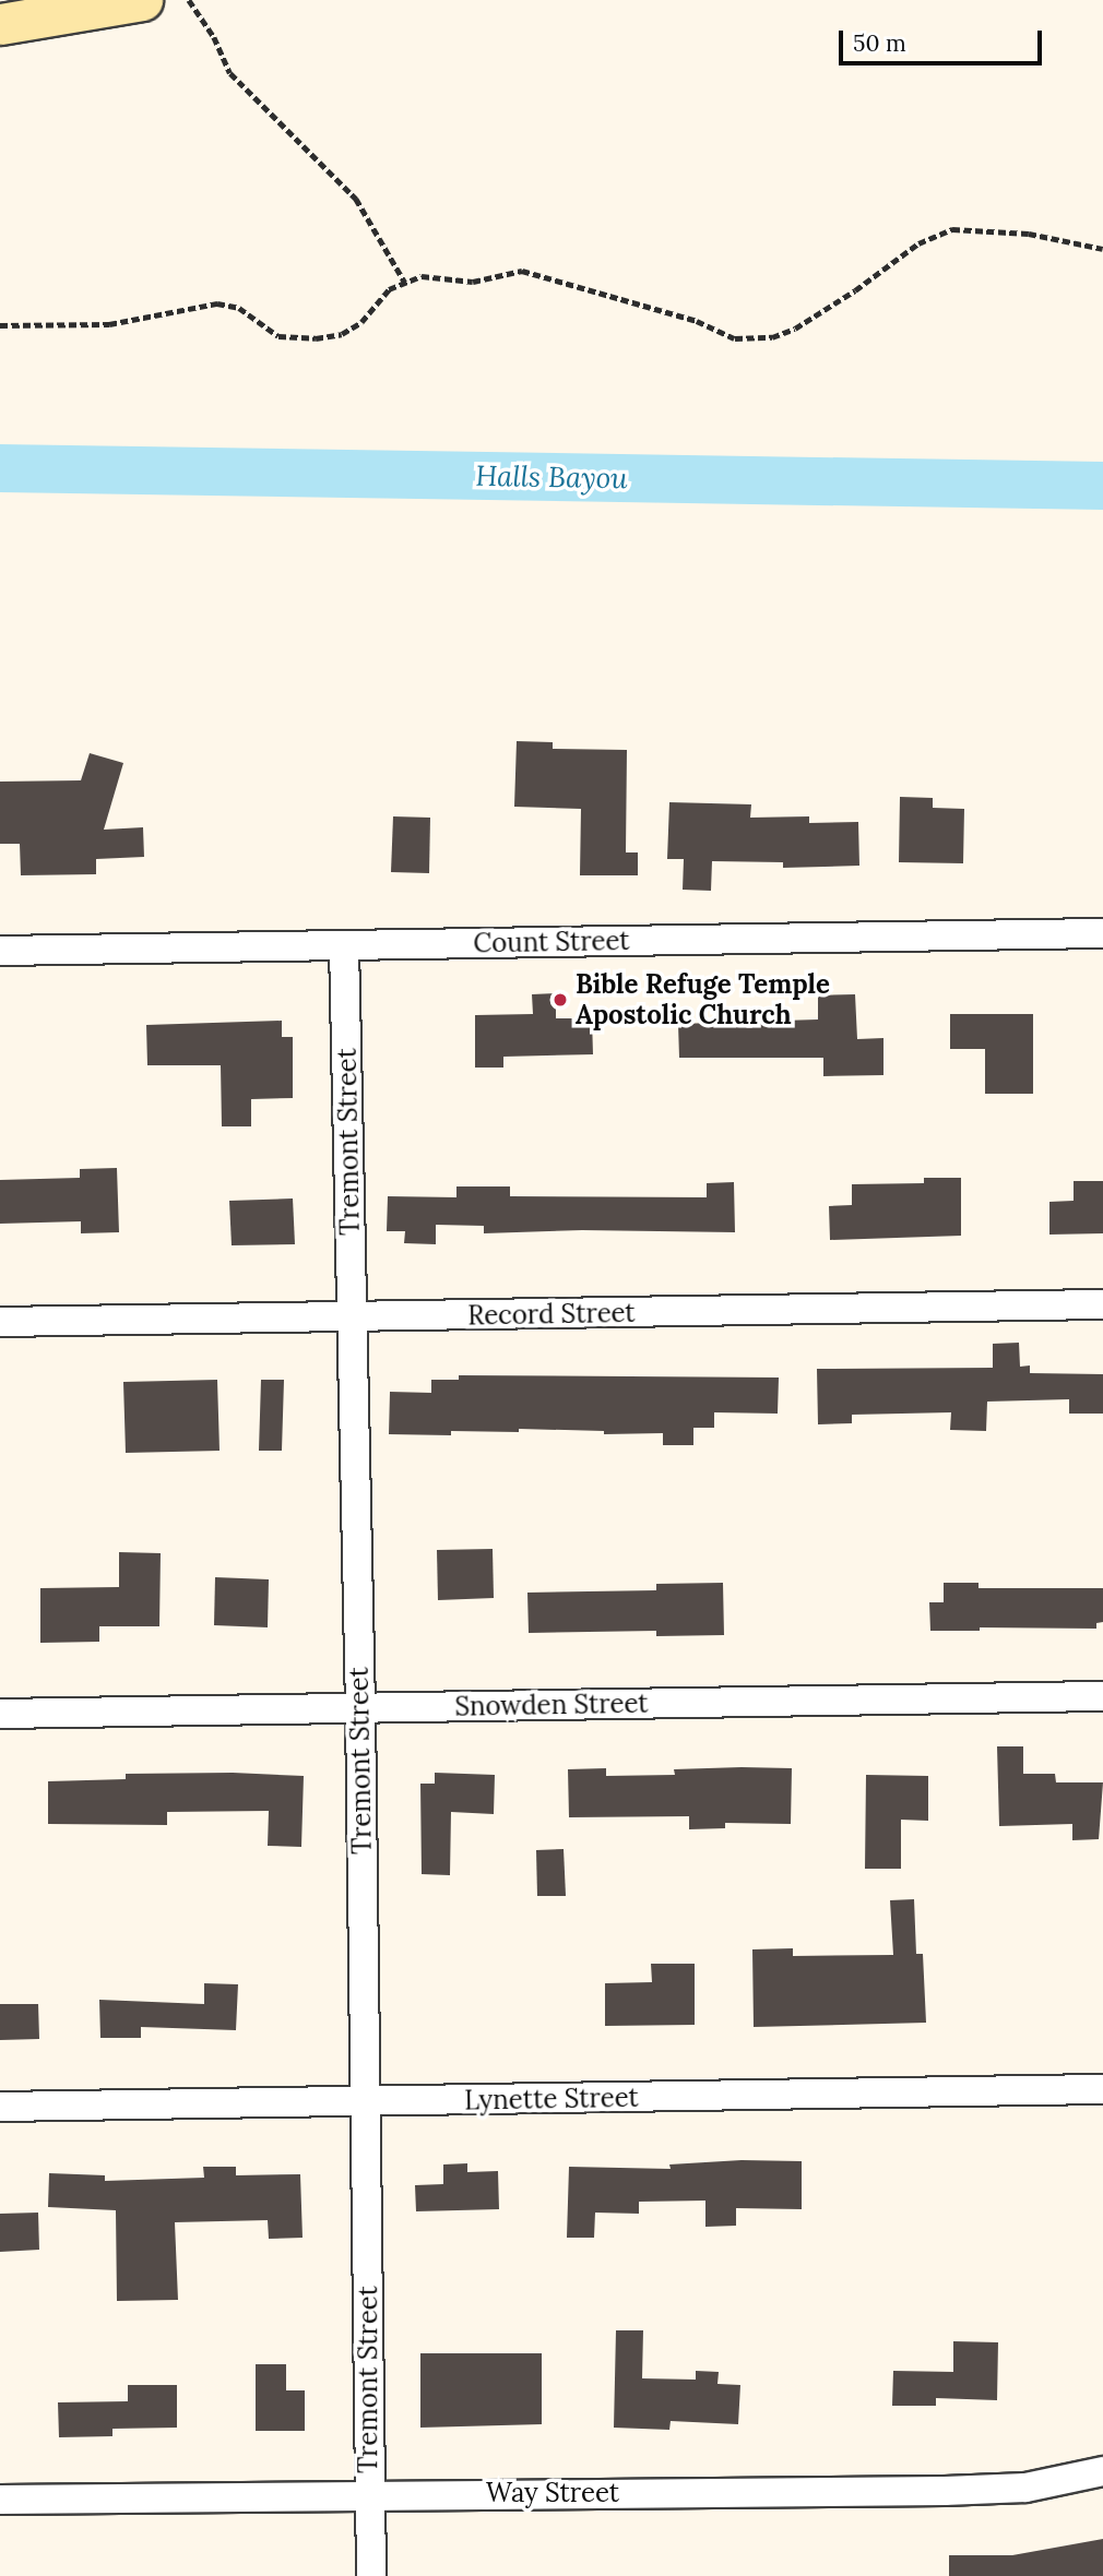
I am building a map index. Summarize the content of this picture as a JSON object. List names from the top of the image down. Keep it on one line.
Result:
{"streets":{"street":["Count Street","Tremont Street","Record Street","Snowden Street","Lynette Street","Way Street"]},"crossings":[["Count Street","Tremont Street"],["Tremont Street","Record Street"],["Tremont Street","Snowden Street"],["Tremont Street","Lynette Street"],["Tremont Street","Way Street"]],"water":["Halls Bayou"],"places":["Bible Refuge Temple Apostolic Church"],"scale_bar":"50 m"}
